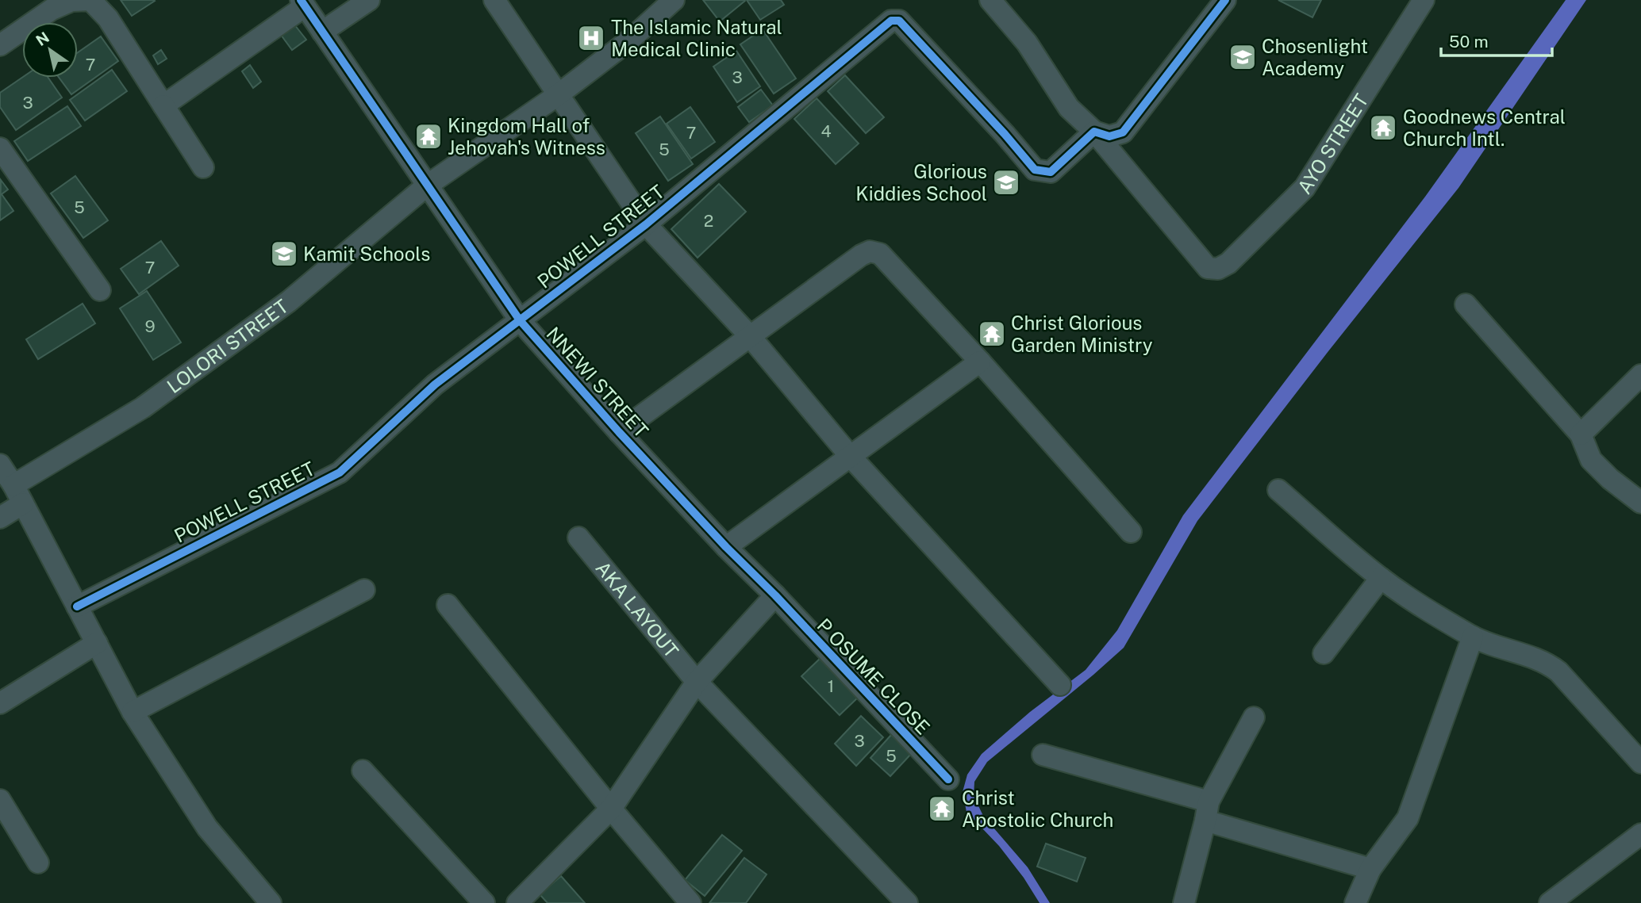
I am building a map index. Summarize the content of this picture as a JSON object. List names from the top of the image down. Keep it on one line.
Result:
{"streets":{"street":["AYO STREET","POWELL STREET","LOLORI STREET","NNEWI STREET","AKA LAYOUT","P OSUME CLOSE"]},"crossings":[["AYO STREET","POWELL STREET"],["POWELL STREET","NNEWI STREET"],["LOLORI STREET","NNEWI STREET"],["NNEWI STREET","P OSUME CLOSE"]],"places":{"hospital":["The Islamic Natural Medical Clinic"],"school or university":["Chosenlight Academy","Glorious Kiddies School","Kamit Schools"],"temple":["Goodnews Central Church Intl.","Kingdom Hall of Jehovah's Witness","Christ Glorious Garden Ministry","Christ Apostolic Church"]},"house_numbers":["7","3","3","4","7","5","5","2","7","9","1","3","5"],"scale_bar":"50 m","north":"top left"}
